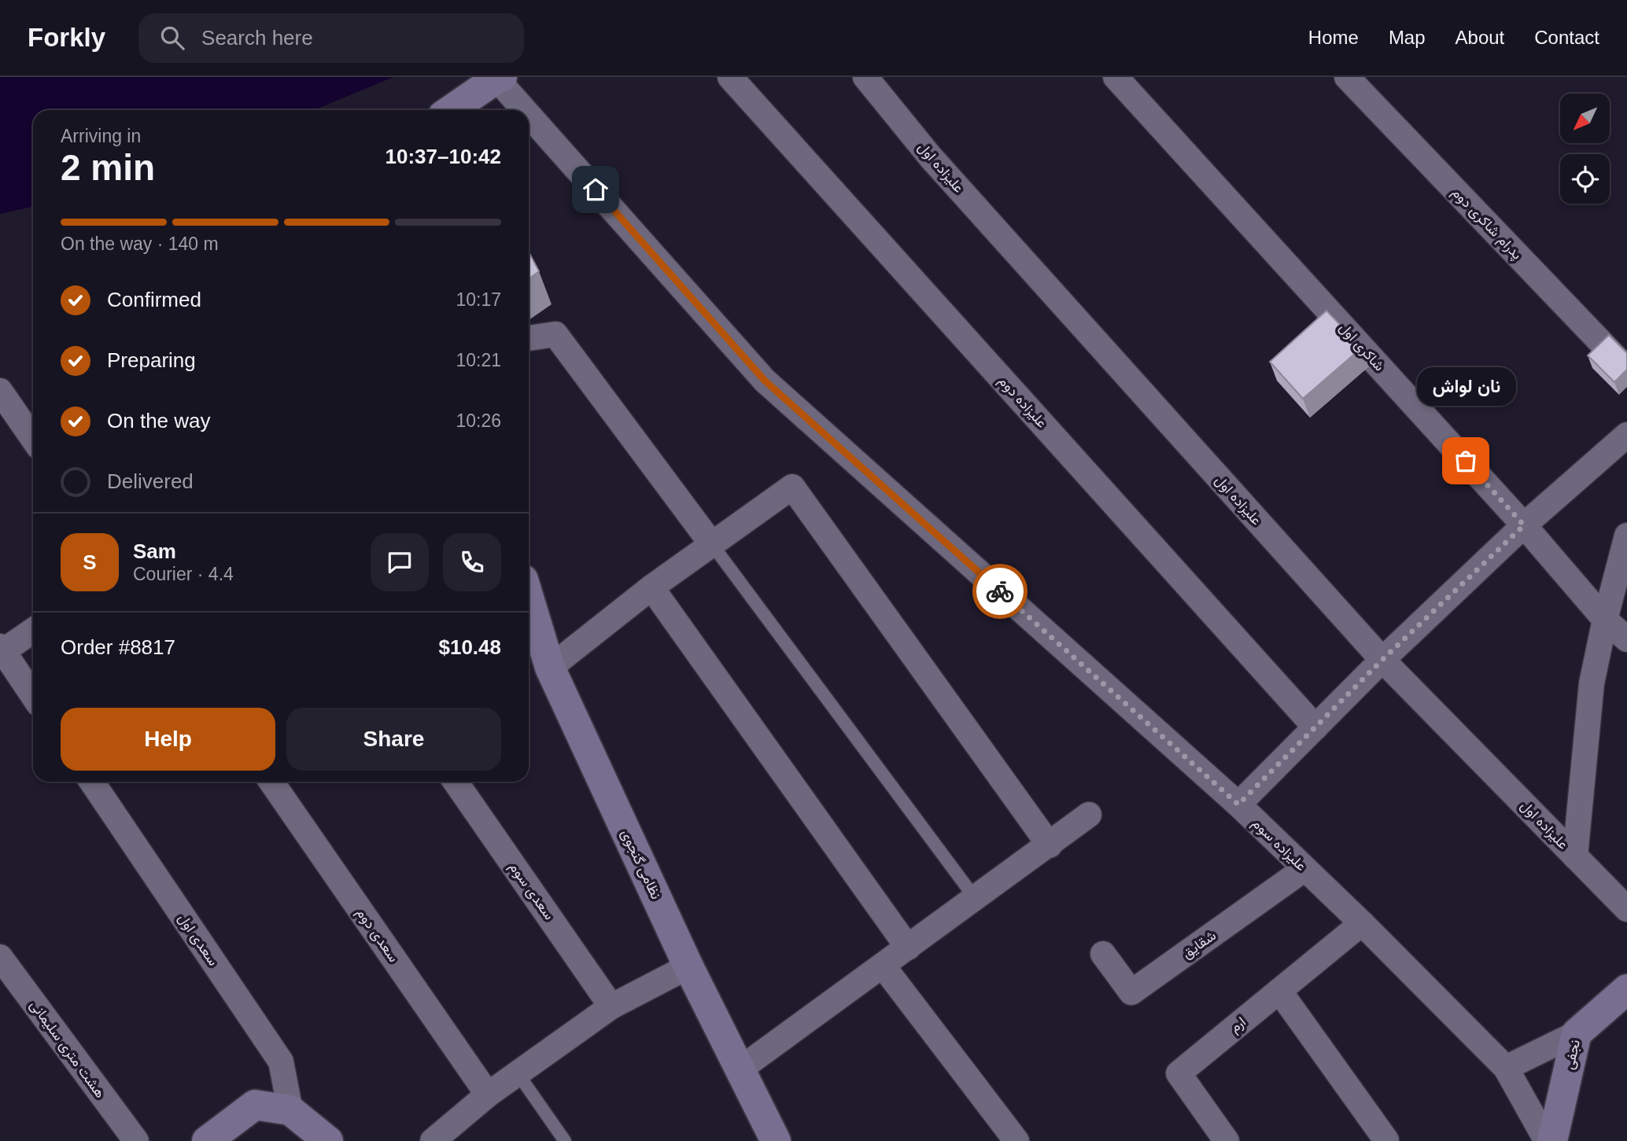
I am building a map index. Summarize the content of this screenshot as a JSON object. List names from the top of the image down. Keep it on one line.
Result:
{"streets":{"street":["علیزاده اول","پدرام شاکری دوم","شاکری اول","علیزاده دوم","علیزاده سوم","نظامی گنجوی","سعدی سوم","سعدی دوم","سعدی اول","شقایق","ارم","هشت متری سلیمانی","نجفی"]},"crossings":[["علیزاده سوم","شقایق"],["علیزاده سوم","ارم"]],"places":["نان لواش"],"north":"bottom left","page":{"header":"Forkly","search":"Search here","nav":["Home","Map","About","Contact"],"heading":["2 min","Arriving in","10:37–10:42"],"panel":["Sam","Courier · 4.4","Order #8817","$10.48"],"bar":"On the way · 140 m","list":[["Confirmed","10:17"],["Preparing","10:21"],["On the way","10:26"],"Delivered"],"bubble":"نان لواش","round":"S","buttons":["Help","Share"]}}
